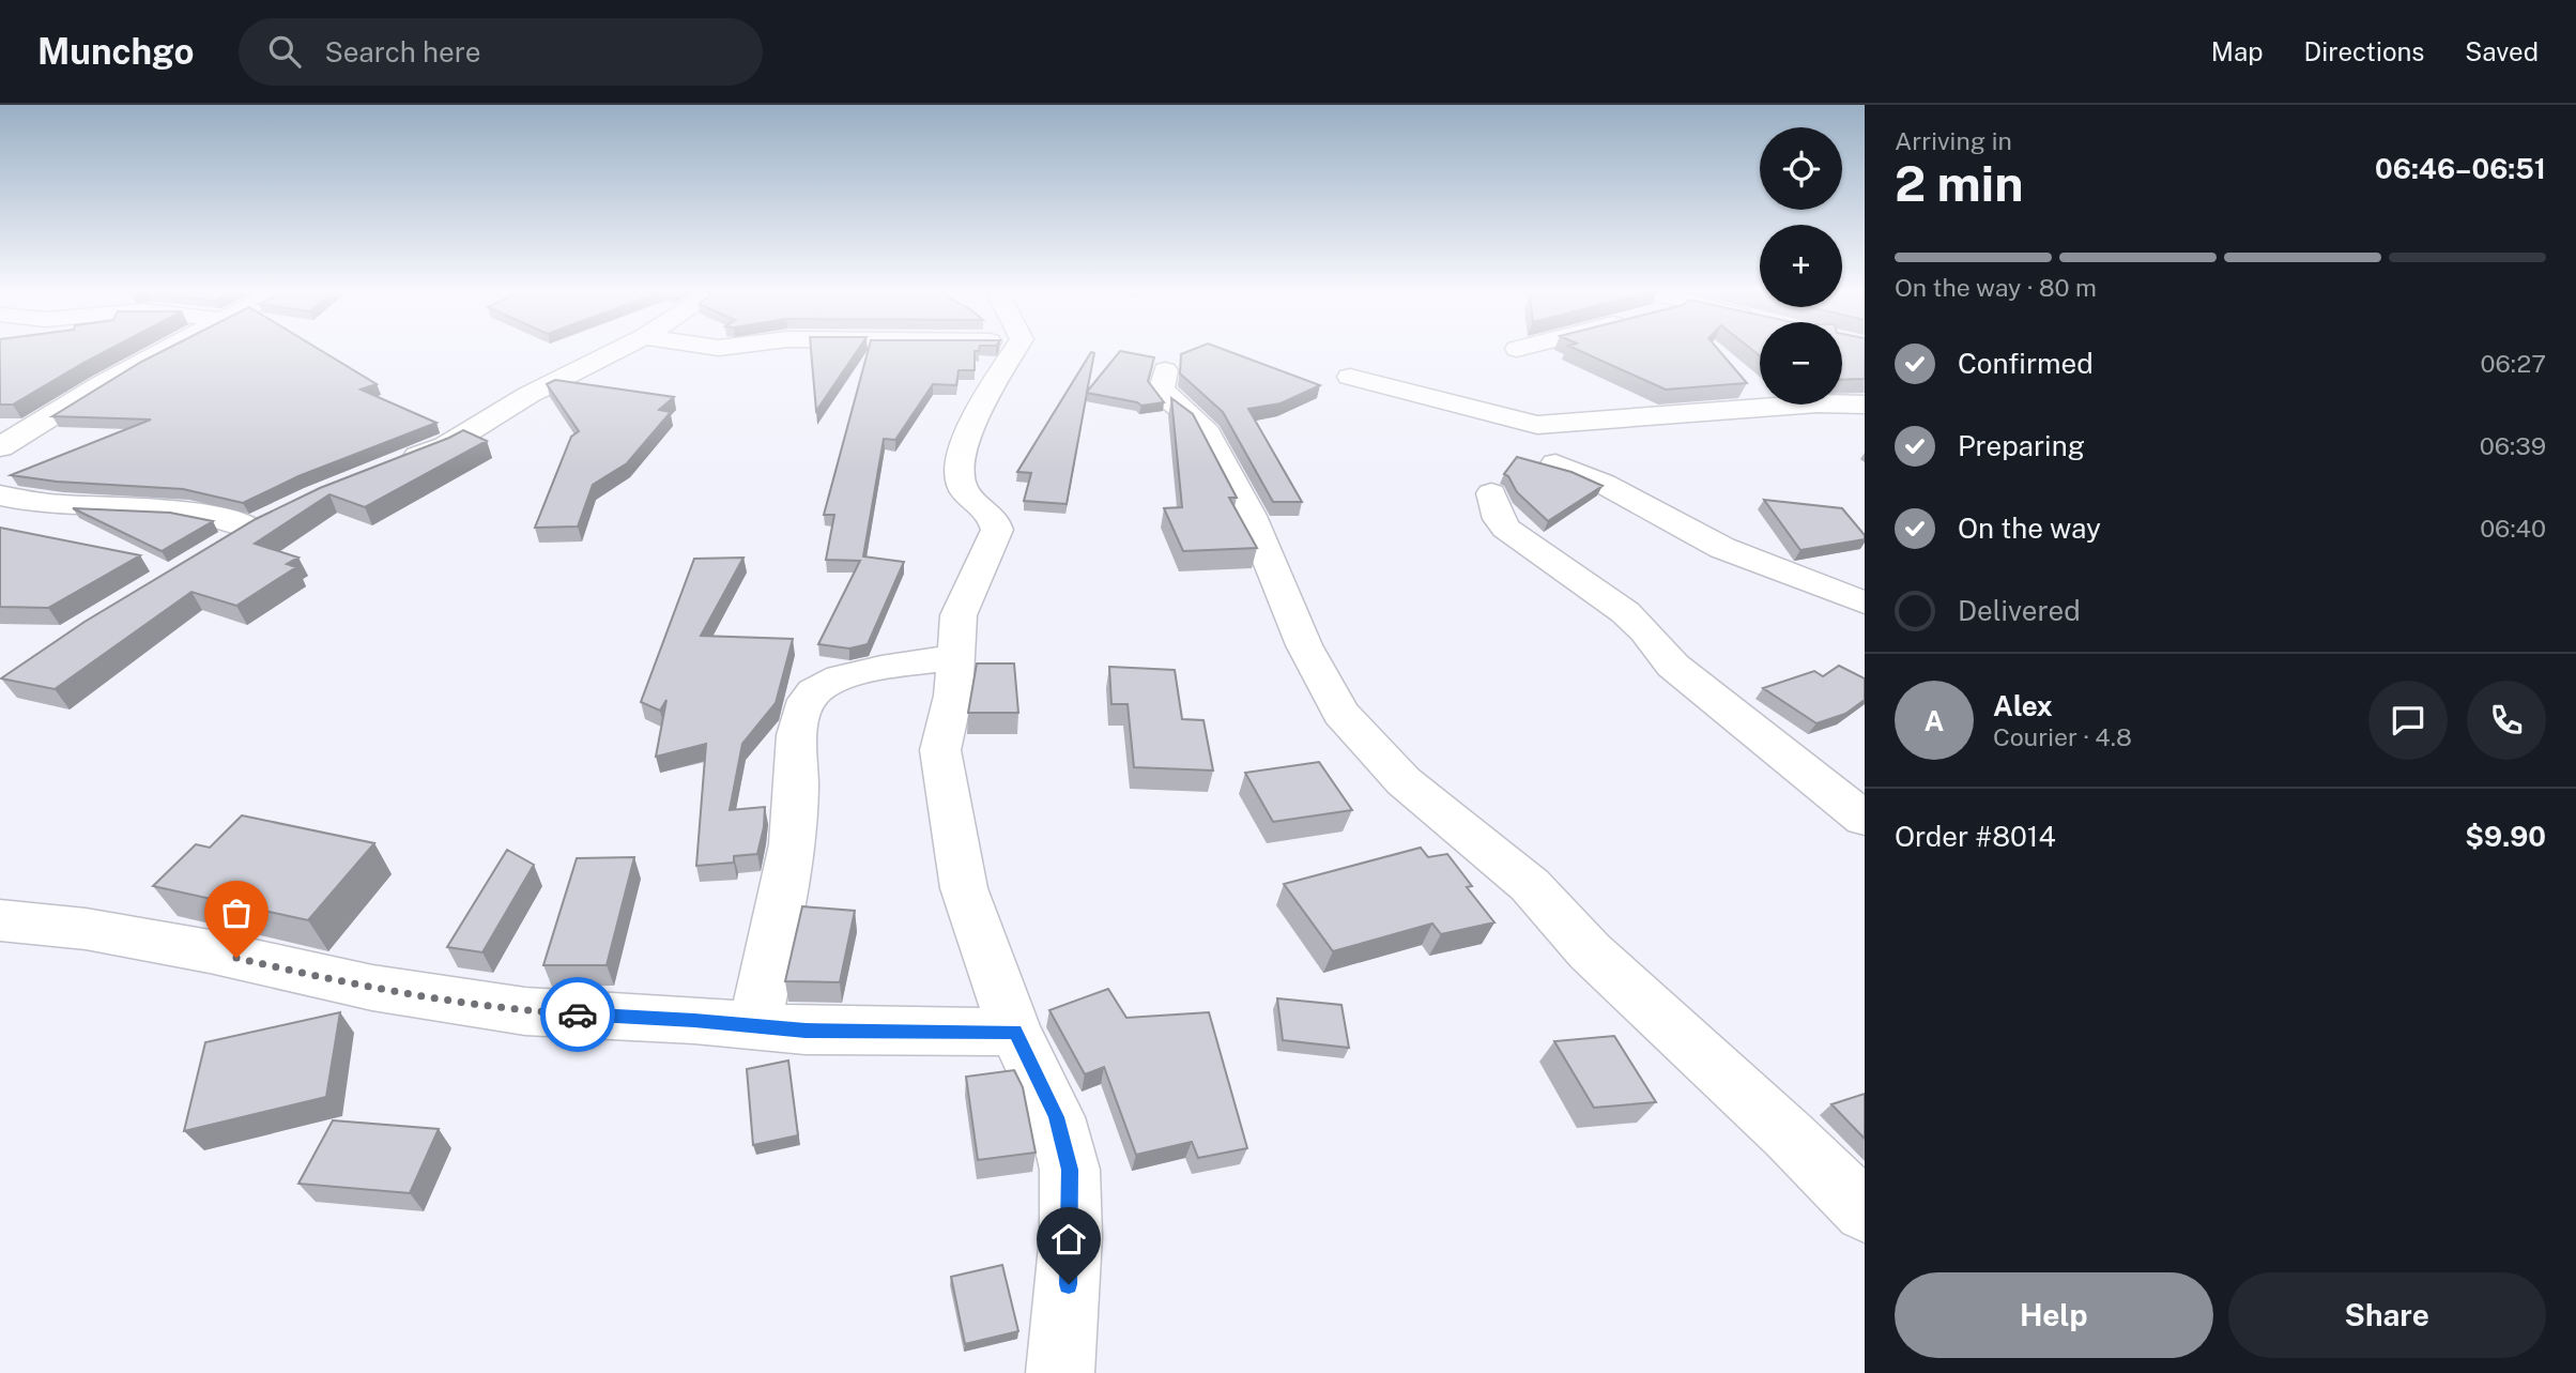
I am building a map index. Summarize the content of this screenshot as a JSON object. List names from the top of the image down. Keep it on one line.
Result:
{"page":{"header":"Munchgo","search":"Search here","nav":["Map","Directions","Saved"],"heading":["2 min","Arriving in","06:46–06:51"],"panel":["Alex","Courier · 4.8","Order #8014","$9.90"],"map_buttons":["+","−"],"bar":"On the way · 80 m","list":[["Confirmed","06:27"],["Preparing","06:39"],["On the way","06:40"],"Delivered"],"round":"A","buttons":["Help","Share"]}}
